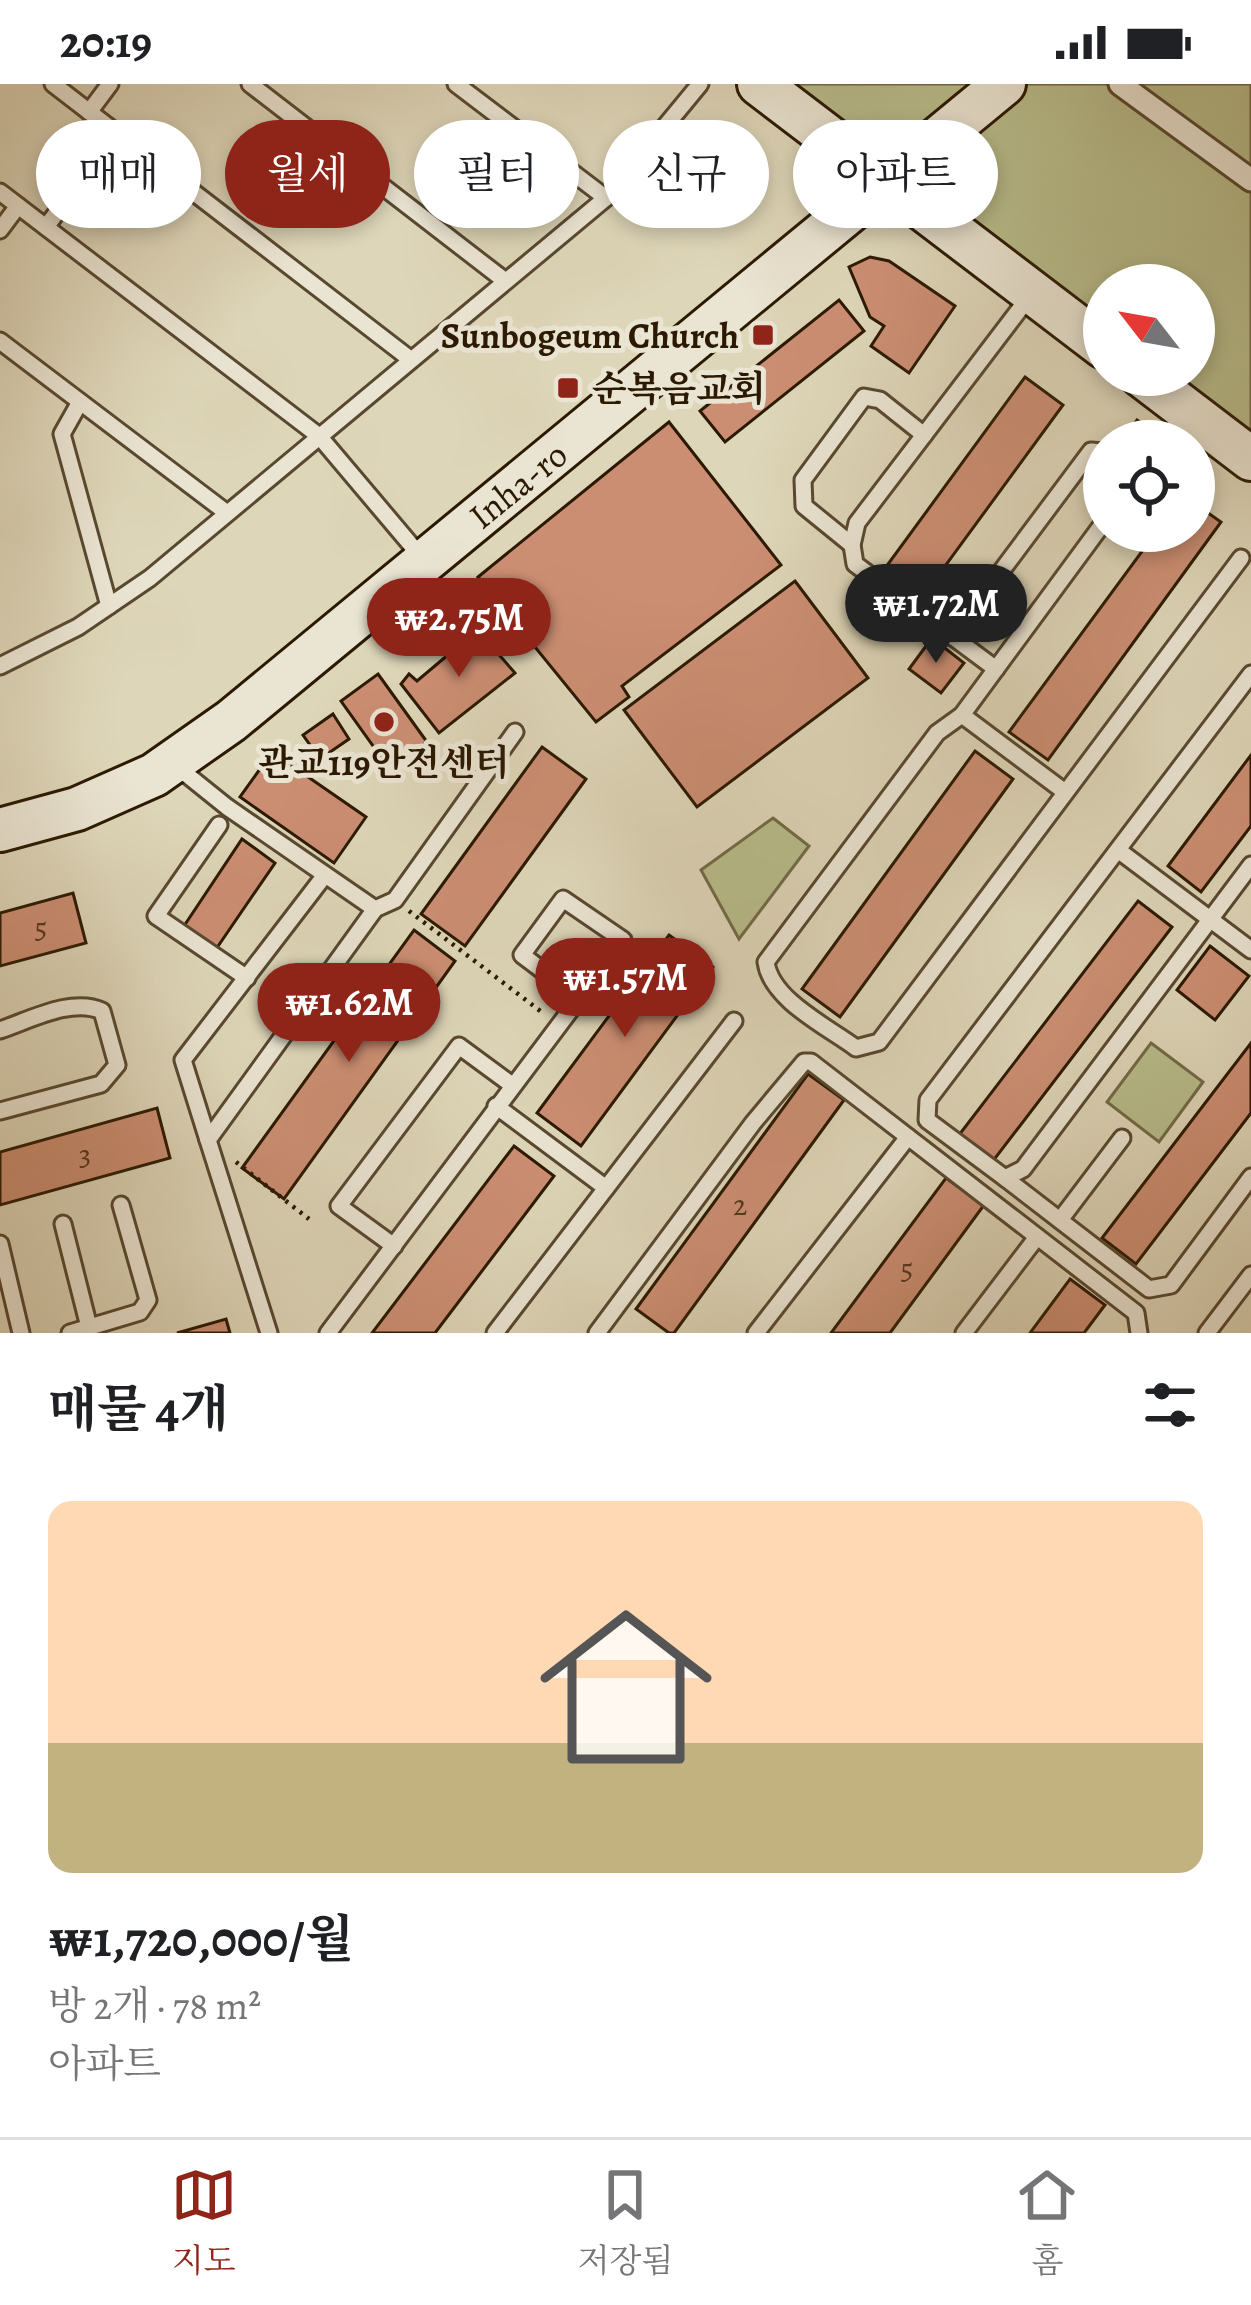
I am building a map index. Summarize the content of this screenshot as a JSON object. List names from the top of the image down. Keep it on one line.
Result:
{"streets":{"main road":["Inha-ro"]},"places":{"transit":["Sunbogeum Church","순복음교회"],"other":["관교119안전센터"]},"house_numbers":["5","3","2","5"],"north":"top left","page":{"status":"20:19","chip":["매매","월세","필터","신규","아파트"],"price":["₩1.72M","₩2.75M","₩1.57M","₩1.62M"],"heading":"매물 4개","list":[{"name":"₩1,720,000/월","note":"방 2개 · 78 m² · 아파트"}],"tabs":["지도","저장됨","홈"]}}
